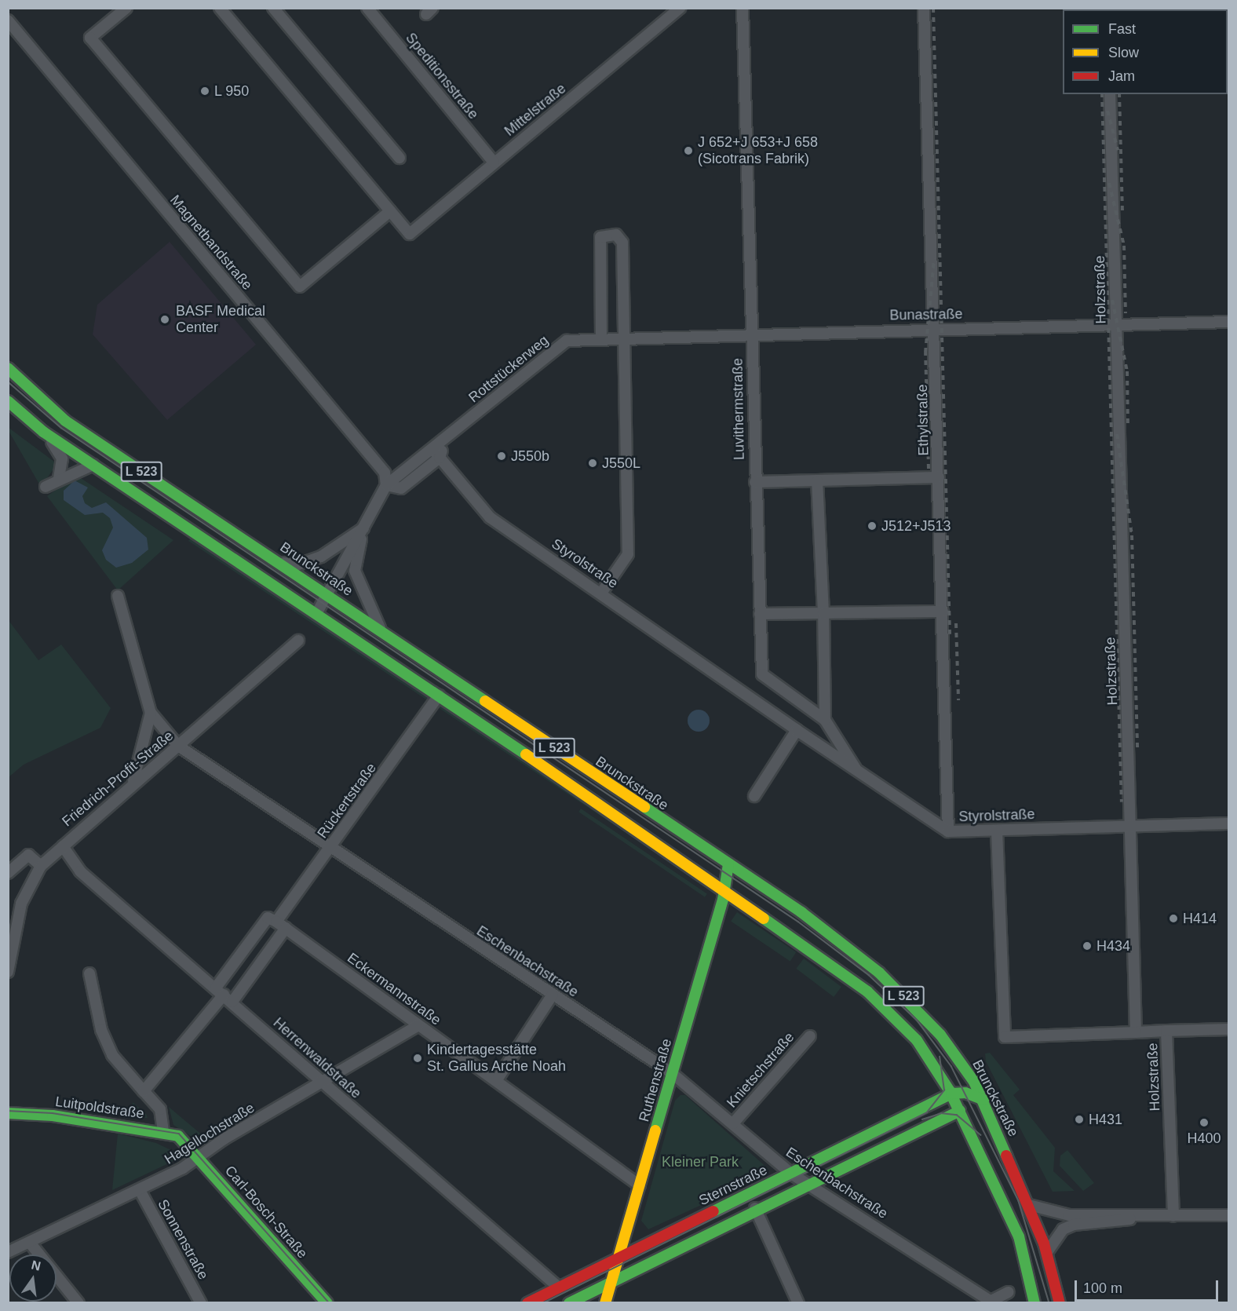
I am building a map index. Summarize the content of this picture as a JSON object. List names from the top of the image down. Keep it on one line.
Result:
{"streets":{"main road":["L 523","Brunckstraße","Ruthenstraße","Luitpoldstraße","Sternstraße","Carl-Bosch-Straße"],"street":["Speditionsstraße","Mittelstraße","Magnetbandstraße","Holzstraße","Bunastraße","Rottstückerweg","Luvithermstraße","Ethylstraße","Styrolstraße","Friedrich-Profit-Straße","Rückertstraße","Eschenbachstraße","Eckermannstraße","Herrenwaldstraße","Knietschstraße","Hagellochstraße","Sonnenstraße"]},"crossings":[["Speditionsstraße","Mittelstraße"],["Magnetbandstraße","Rottstückerweg"],["Holzstraße","Bunastraße"],["Holzstraße","Styrolstraße"],["Bunastraße","Rottstückerweg"],["Bunastraße","Luvithermstraße"],["Bunastraße","Ethylstraße"],["Rottstückerweg","L 523"],["Rottstückerweg","Styrolstraße"],["Rottstückerweg","Brunckstraße"],["Luvithermstraße","Styrolstraße"],["Ethylstraße","Styrolstraße"],["L 523","Rückertstraße"],["L 523","Ruthenstraße"],["L 523","Sternstraße"],["Brunckstraße","Ruthenstraße"],["Friedrich-Profit-Straße","Eschenbachstraße"],["Friedrich-Profit-Straße","Herrenwaldstraße"],["Rückertstraße","Eschenbachstraße"],["Rückertstraße","Eckermannstraße"],["Rückertstraße","Herrenwaldstraße"],["Eschenbachstraße","Knietschstraße"],["Eschenbachstraße","Ruthenstraße"],["Eschenbachstraße","Sternstraße"],["Eckermannstraße","Ruthenstraße"],["Eckermannstraße","Hagellochstraße"],["Herrenwaldstraße","Hagellochstraße"],["Herrenwaldstraße","Sternstraße"],["Ruthenstraße","Sternstraße"],["Luitpoldstraße","Carl-Bosch-Straße"],["Hagellochstraße","Carl-Bosch-Straße"],["Hagellochstraße","Sonnenstraße"]],"parks":["Kleiner Park"],"places":["L 950","J 652+J 653+J 658 (Sicotrans Fabrik)","BASF Medical Center","J550b","J550L","J512+J513","H414","H434","Kindertagesstätte St. Gallus Arche Noah","H431","H400"],"legend":["Fast","Slow","Jam"],"scale_bar":"100 m","north":"top"}
